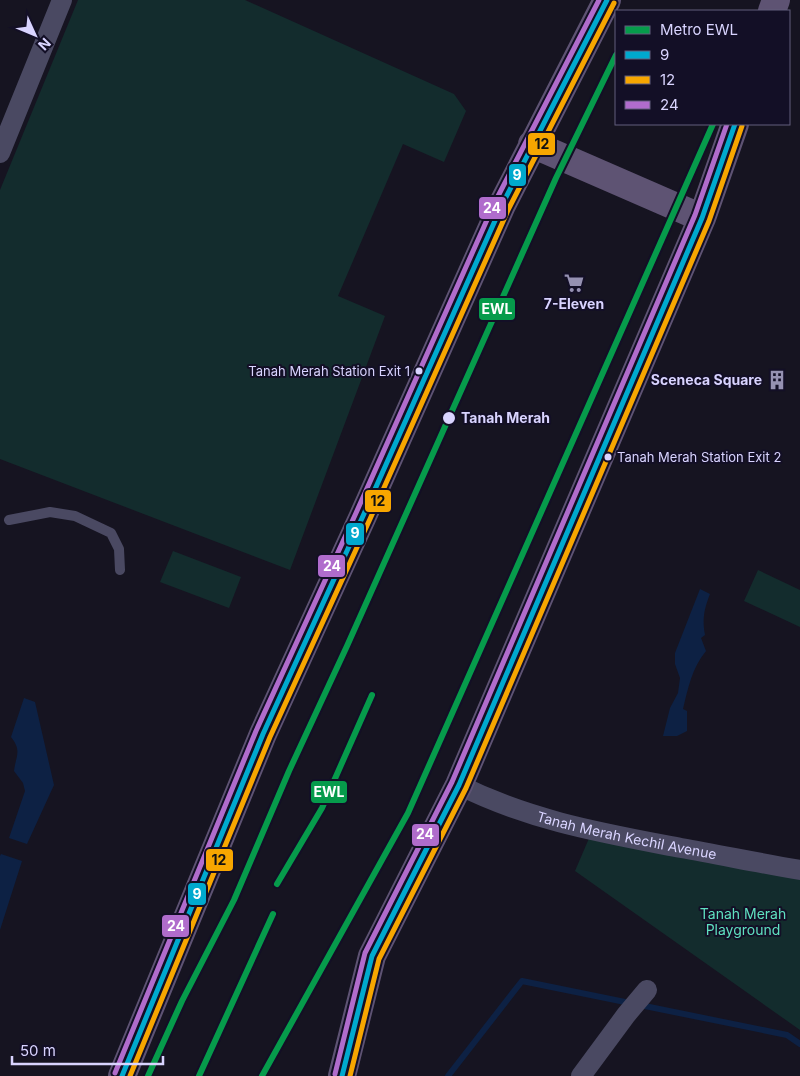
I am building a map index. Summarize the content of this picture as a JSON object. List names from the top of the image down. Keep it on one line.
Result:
{"streets":{"street":["Tanah Merah Kechil Avenue"]},"parks":["Tanah Merah Playground"],"places":{"supermarket":["7-Eleven"],"other":["Tanah Merah Station Exit 1","Tanah Merah","Tanah Merah Station Exit 2"],"building":["Sceneca Square"]},"lines":["transit line 9","transit line 24","transit line 12","metro line EWL"],"legend":["Metro EWL","9","12","24"],"scale_bar":"50 m","north":"bottom right"}
